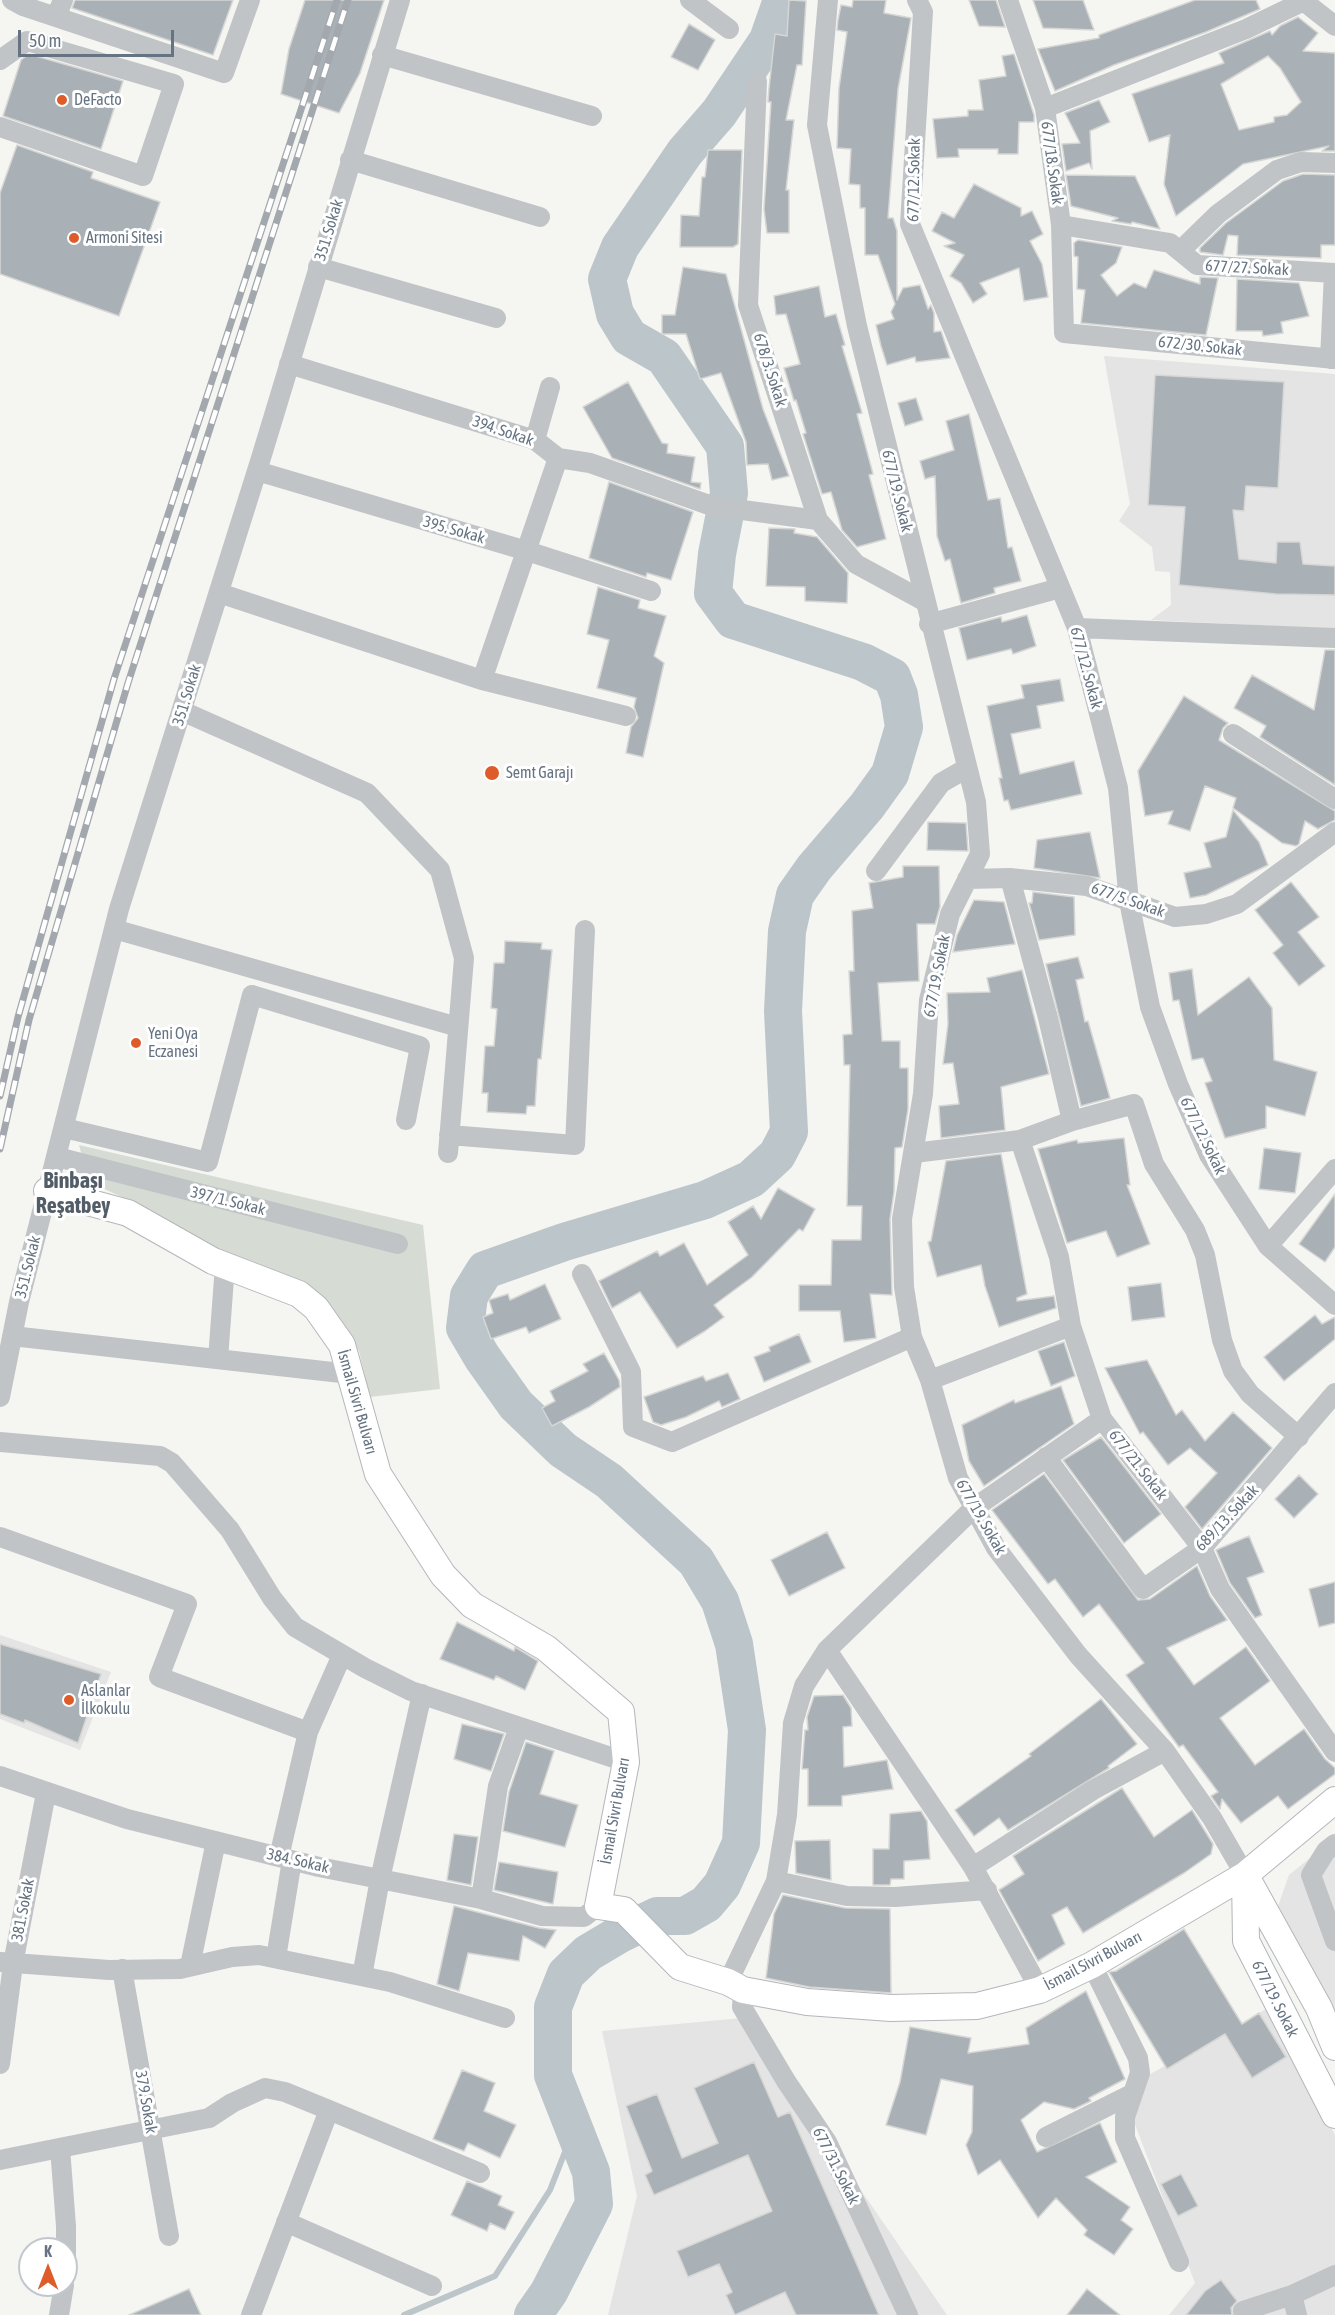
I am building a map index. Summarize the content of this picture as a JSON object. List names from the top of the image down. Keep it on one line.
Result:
{"streets":{"main road":["677/19. Sokak","İsmail Sivri Bulvarı"],"street":["677/18. Sokak","677/12. Sokak","351. Sokak","677/27. Sokak","672/30. Sokak","678/3. Sokak","394. Sokak","395. Sokak","677/5. Sokak","397/1. Sokak","677/21. Sokak","689/13. Sokak","384. Sokak","381. Sokak","379. Sokak","677/31. Sokak"]},"crossings":[["677/18. Sokak","677/27. Sokak"],["677/18. Sokak","672/30. Sokak"],["677/12. Sokak","677/5. Sokak"],["351. Sokak","394. Sokak"],["351. Sokak","395. Sokak"],["351. Sokak","397/1. Sokak"],["351. Sokak","İsmail Sivri Bulvarı"],["678/3. Sokak","394. Sokak"],["678/3. Sokak","677/19. Sokak"],["677/19. Sokak","677/5. Sokak"],["677/19. Sokak","İsmail Sivri Bulvarı"],["İsmail Sivri Bulvarı","384. Sokak"],["İsmail Sivri Bulvarı","677/31. Sokak"],["677/21. Sokak","689/13. Sokak"],["384. Sokak","381. Sokak"]],"districts":["Binbaşı Reşatbey"],"places":["DeFacto","Armoni Sitesi","Semt Garajı","Yeni Oya Eczanesi","Aslanlar İlkokulu"],"scale_bar":"50 m","north":"top"}
